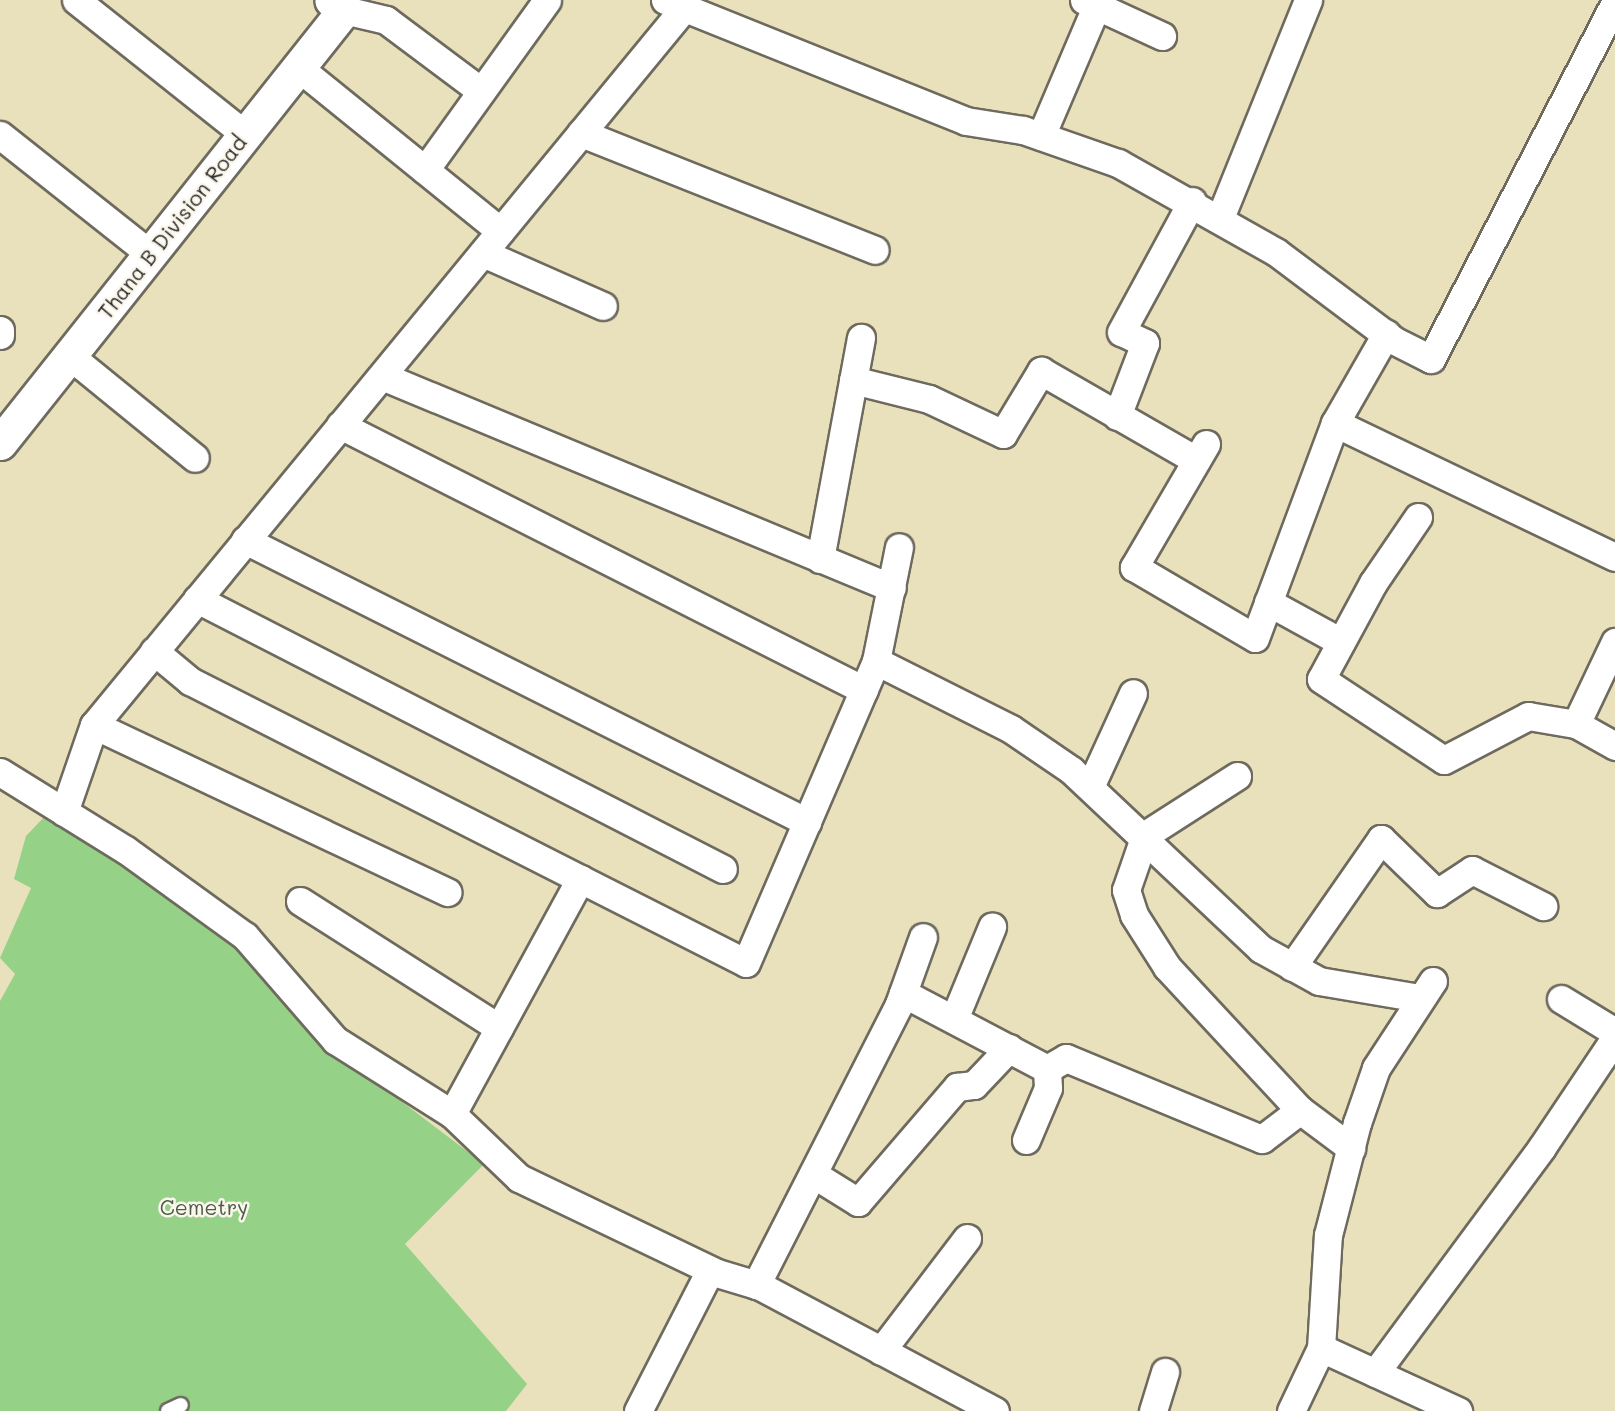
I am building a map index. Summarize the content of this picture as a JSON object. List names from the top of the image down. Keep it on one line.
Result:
{"streets":{"street":["Thana B Division Road"]},"parks":["Cemetry"]}
